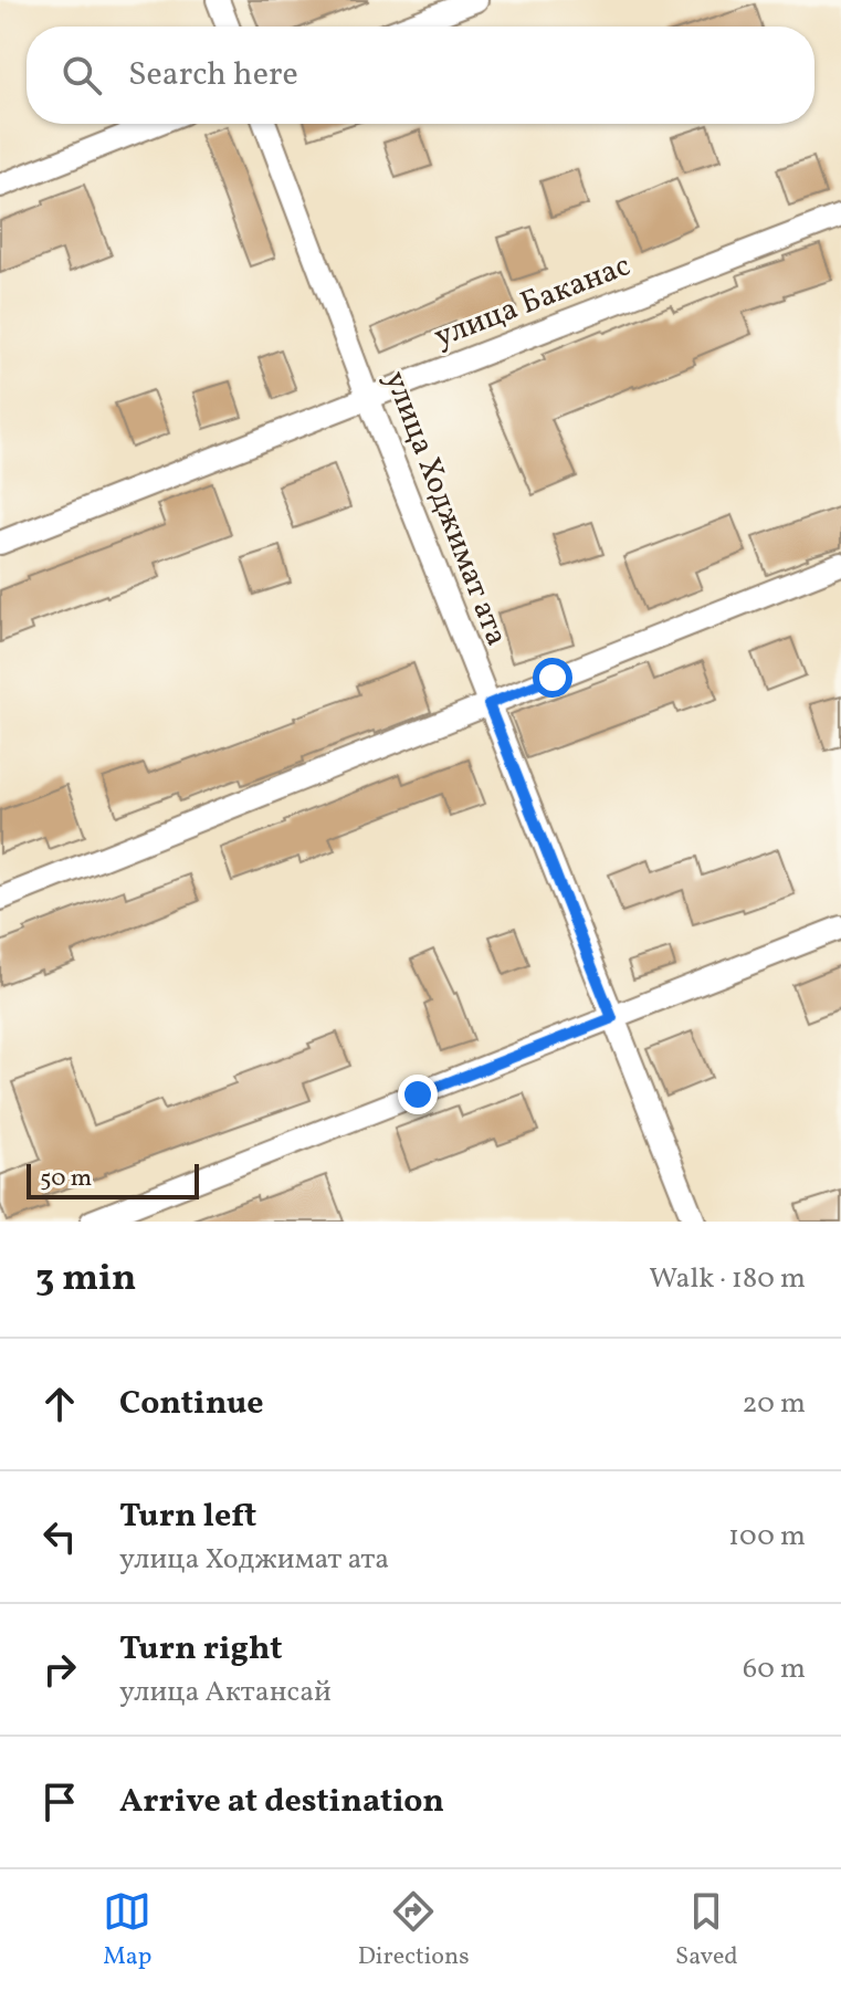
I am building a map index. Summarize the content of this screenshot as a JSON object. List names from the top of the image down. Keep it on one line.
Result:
{"streets":{"street":["улица Баканас","улица Ходжимат ата"]},"crossings":[["улица Баканас","улица Ходжимат ата"]],"scale_bar":"50 m","page":{"search":"Search here","scale":"50 m","heading":["3 min","Walk · 180 m"],"list":[["Continue","20 m"],["Turn left","улица Ходжимат ата","100 m"],["Turn right","улица Актансай","60 m"],"Arrive at destination"],"nav":["Map","Directions","Saved"]}}
